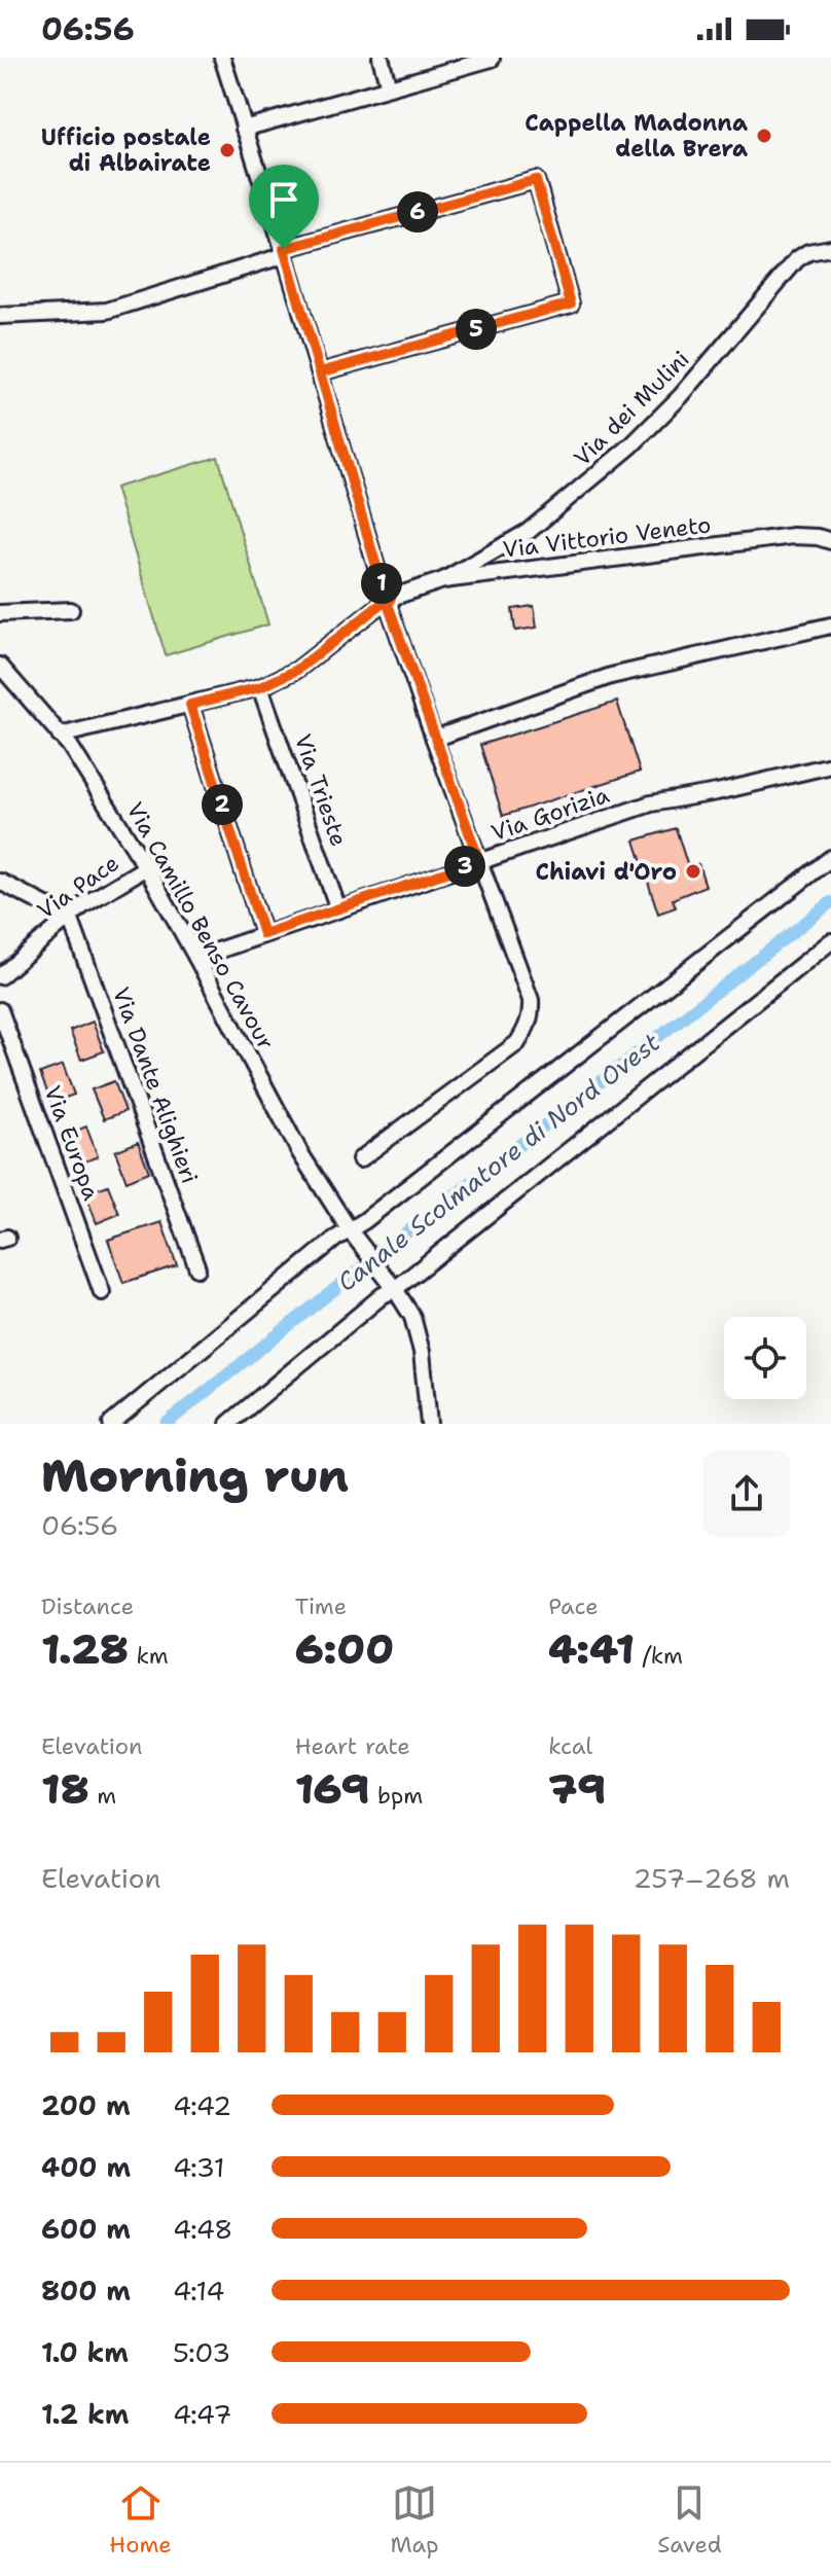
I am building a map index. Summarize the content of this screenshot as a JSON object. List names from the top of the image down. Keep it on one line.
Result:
{"streets":{"street":["Via dei Mulini","Via Vittorio Veneto","Via Trieste","Via Gorizia","Via Pace","Via Camillo Benso Cavour","Via Dante Alighieri","Via Europa"]},"crossings":[["Via dei Mulini","Via Vittorio Veneto"],["Via Vittorio Veneto","Via Trieste"],["Via Vittorio Veneto","Via Camillo Benso Cavour"],["Via Trieste","Via Gorizia"],["Via Gorizia","Via Camillo Benso Cavour"],["Via Pace","Via Camillo Benso Cavour"],["Via Pace","Via Dante Alighieri"]],"water":["Canale Scolmatore di Nord Ovest"],"places":["Cappella Madonna della Brera","Ufficio postale di Albairate","Chiavi d'Oro"],"page":{"status":"06:56","pins":["6","5","1","2","3"],"heading":["Morning run","06:56"],"stats":[["Distance","1.28 km"],["Time","6:00"],["Pace","4:41 /km"],["Elevation","18 m"],["Heart rate","169 bpm"],["kcal","79"]],"chart":["Elevation","257–268 m"],"list":[{"name":"200 m","note":"4:42"},{"name":"400 m","note":"4:31"},{"name":"600 m","note":"4:48"},{"name":"800 m","note":"4:14"},{"name":"1.0 km","note":"5:03"},{"name":"1.2 km","note":"4:47"}],"tabs":["Home","Map","Saved"]}}
